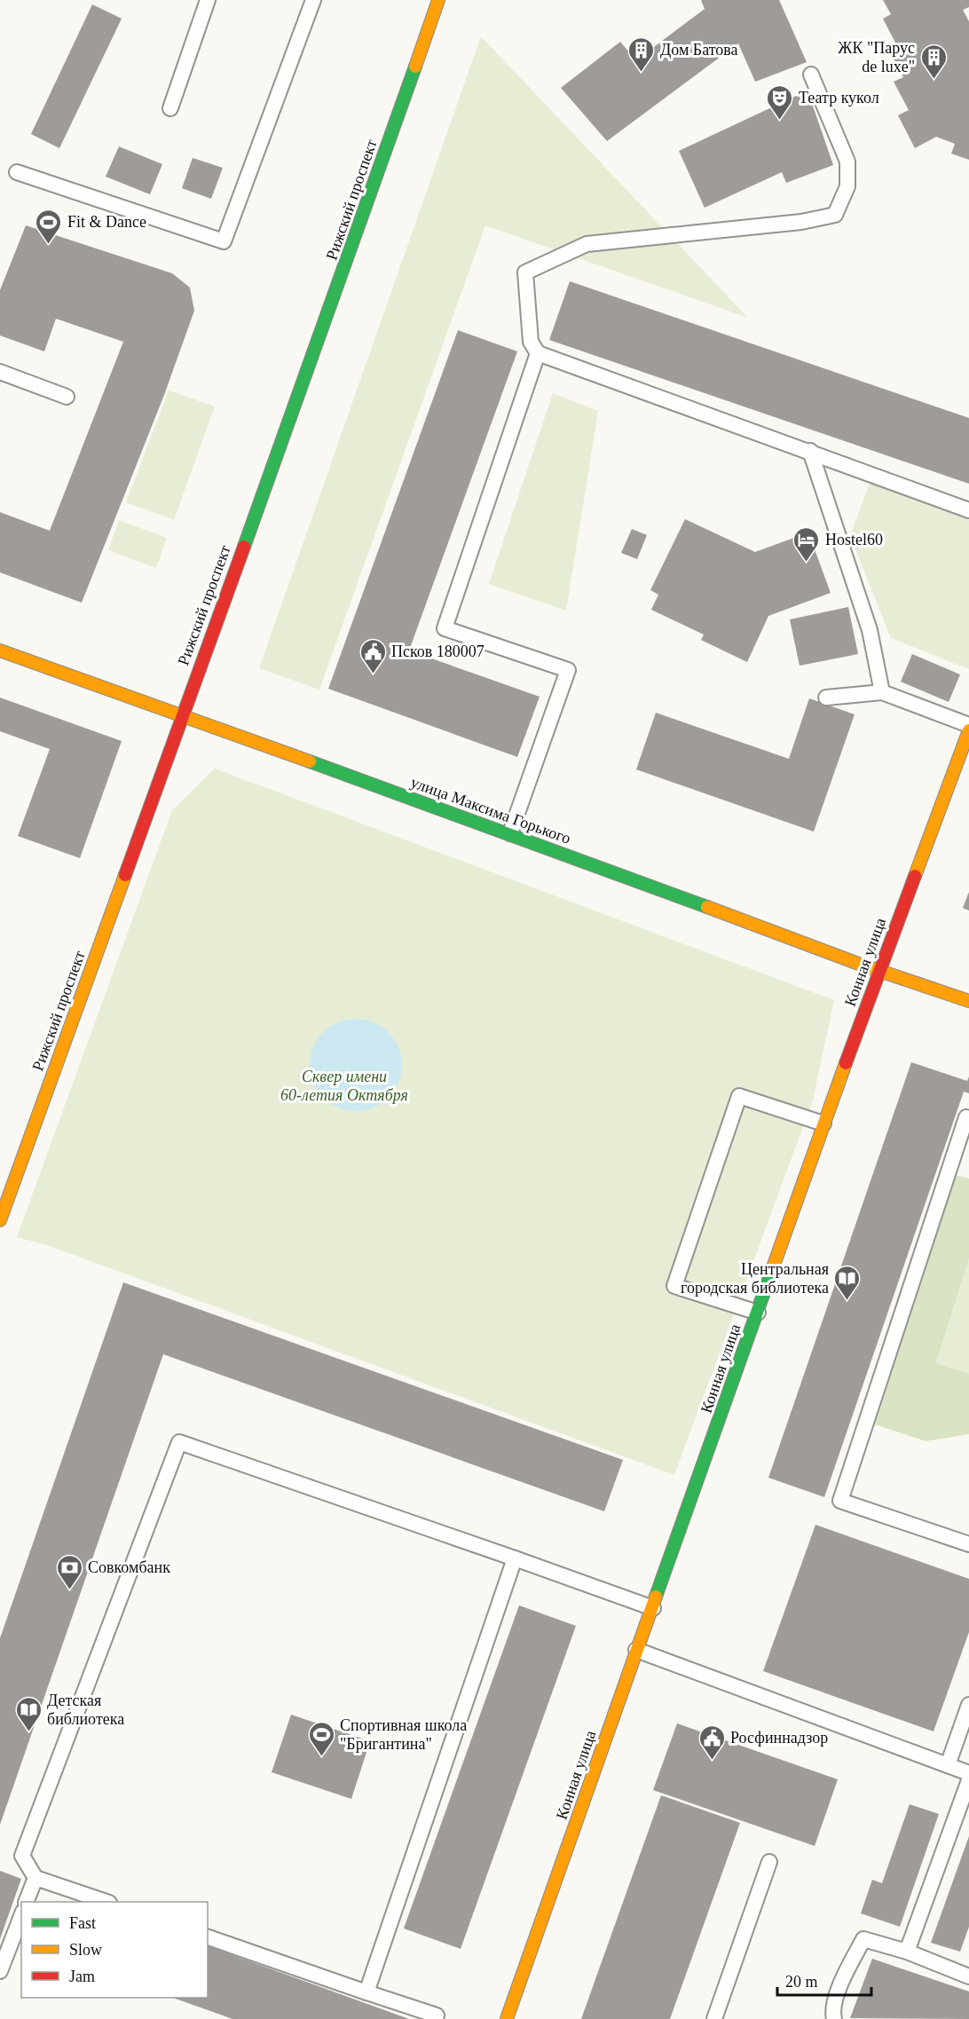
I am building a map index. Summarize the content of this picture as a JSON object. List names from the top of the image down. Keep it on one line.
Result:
{"streets":{"main road":["Рижский проспект","улица Максима Горького","Конная улица"]},"crossings":[["Рижский проспект","улица Максима Горького"],["улица Максима Горького","Конная улица"]],"parks":["Сквер имени 60-летия Октября"],"places":{"building":["Дом Батова","ЖК \"Парус de luxe\""],"theatre":["Театр кукол"],"sports":["Fit & Dance","Спортивная школа \"Бригантина\""],"hotel":["Hostel60"],"public building":["Псков 180007","Росфиннадзор"],"library":["Центральная городская библиотека","Детская библиотека"],"bank":["Совкомбанк"]},"legend":["Fast","Slow","Jam"],"scale_bar":"20 m"}
